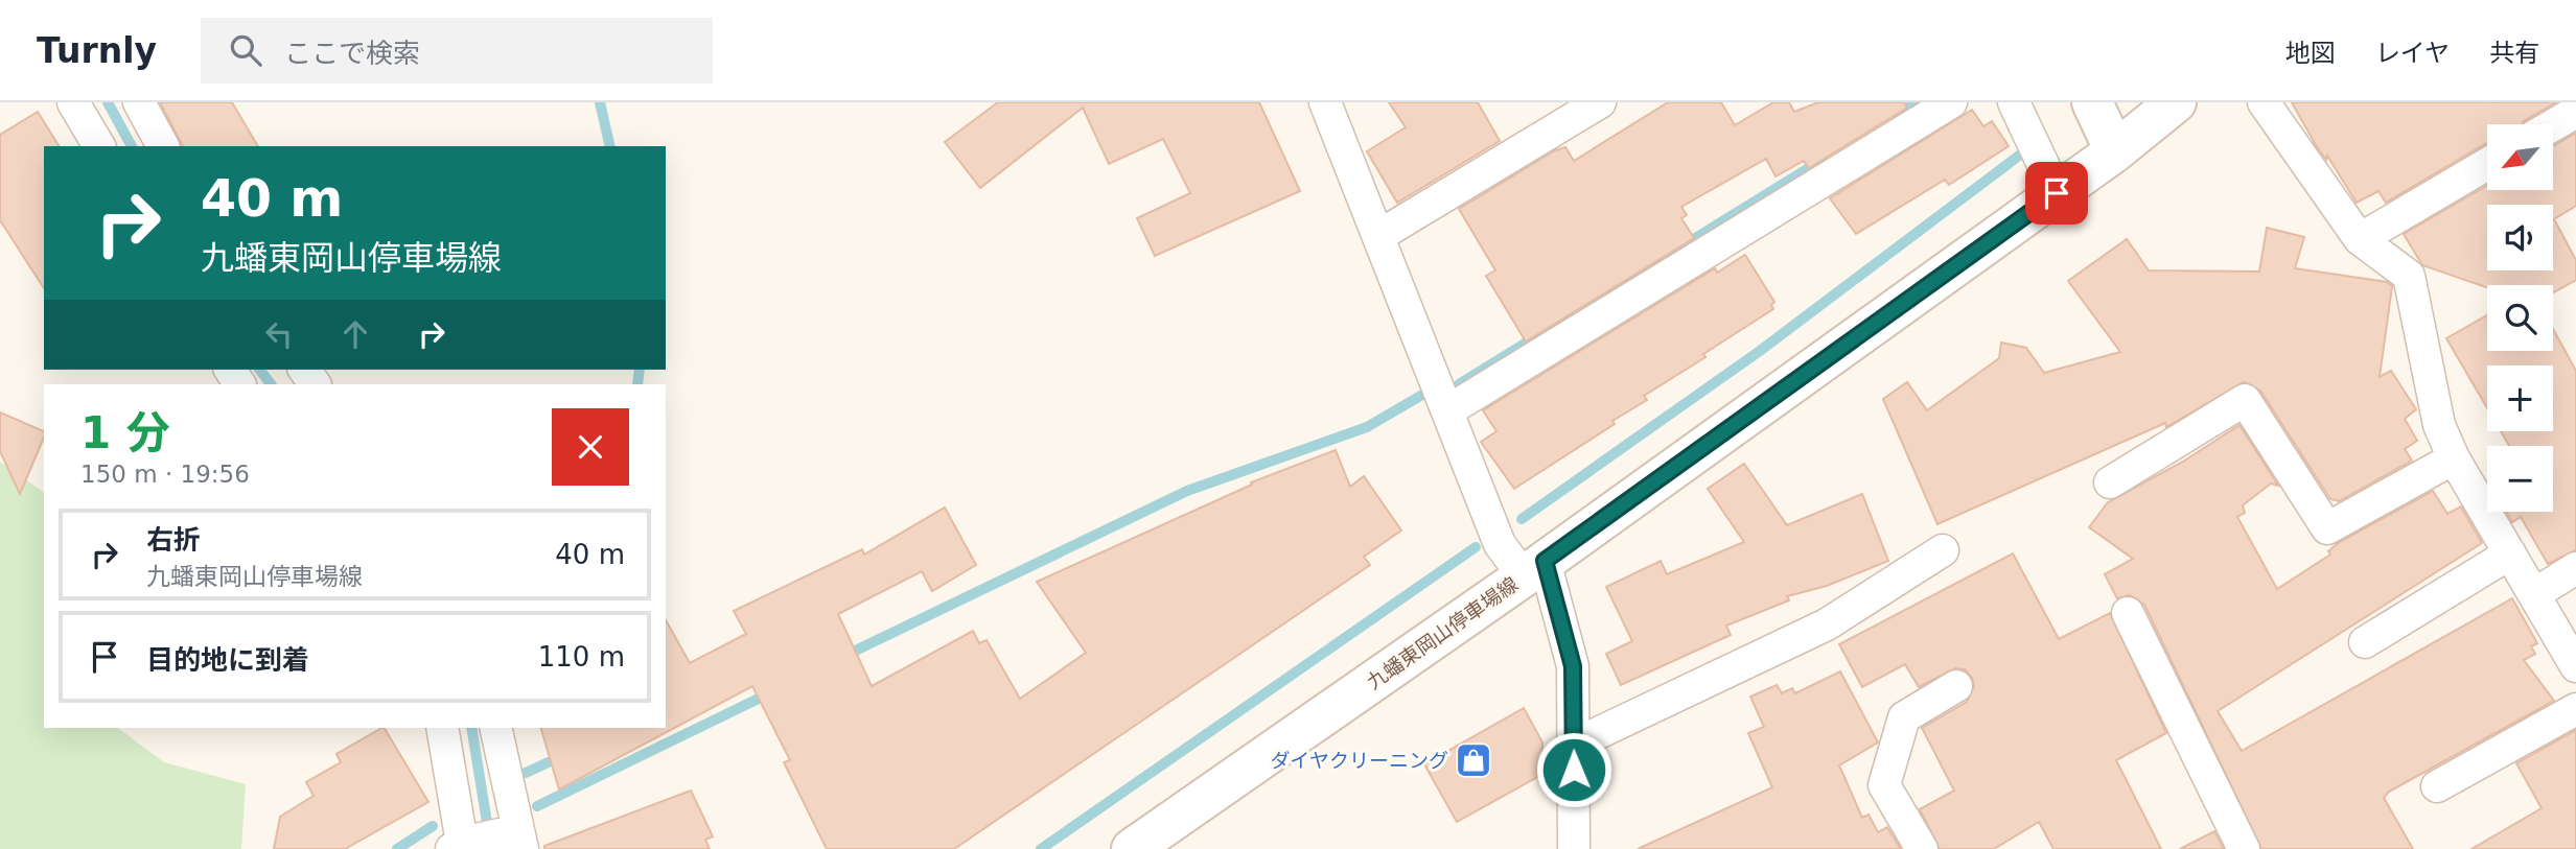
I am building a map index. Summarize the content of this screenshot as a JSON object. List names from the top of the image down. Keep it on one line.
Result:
{"streets":{"main road":["九蟠東岡山停車場線"]},"places":{"shop":["ダイヤクリーニング"]},"north":"bottom left","page":{"header":"Turnly","search":"ここで検索","nav":["地図","レイヤ","共有"],"map_buttons":["+","−"],"turn":["40 m","九蟠東岡山停車場線"],"heading":["1 分","150 m · 19:56"],"list":[{"name":"右折","note":"九蟠東岡山停車場線","value":"40 m"},{"name":"目的地に到着","value":"110 m"}]}}
